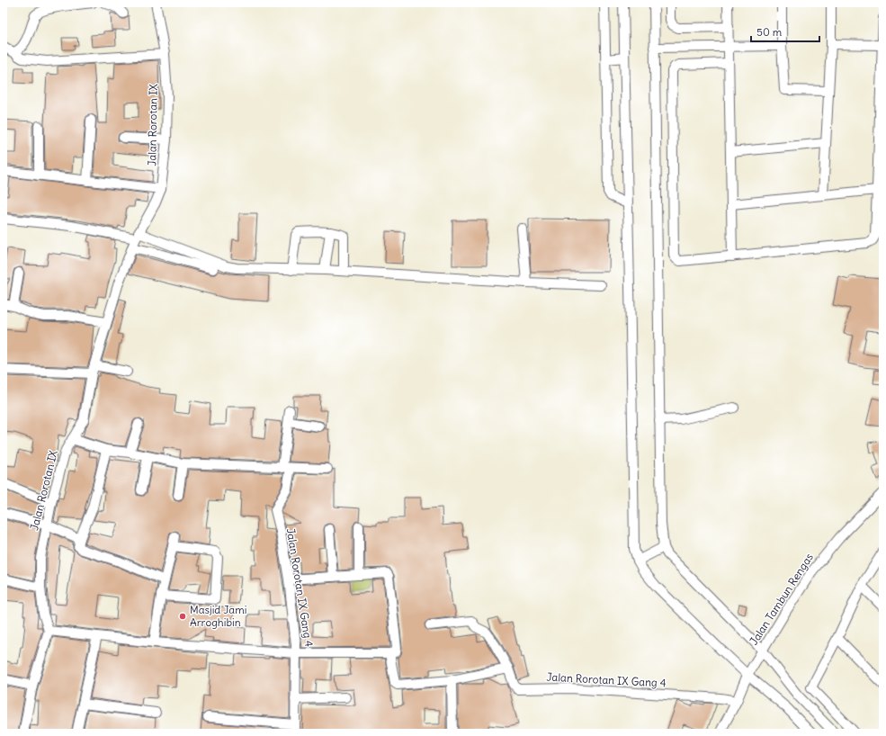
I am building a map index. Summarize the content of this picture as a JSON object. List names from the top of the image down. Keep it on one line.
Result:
{"streets":{"street":["Jalan Rorotan IX","Jalan Rorotan IX Gang 4","Jalan Tambun Rengas"]},"crossings":[["Jalan Rorotan IX Gang 4","Jalan Tambun Rengas"]],"places":["Masjid Jami Arroghibin"],"scale_bar":"50 m"}
